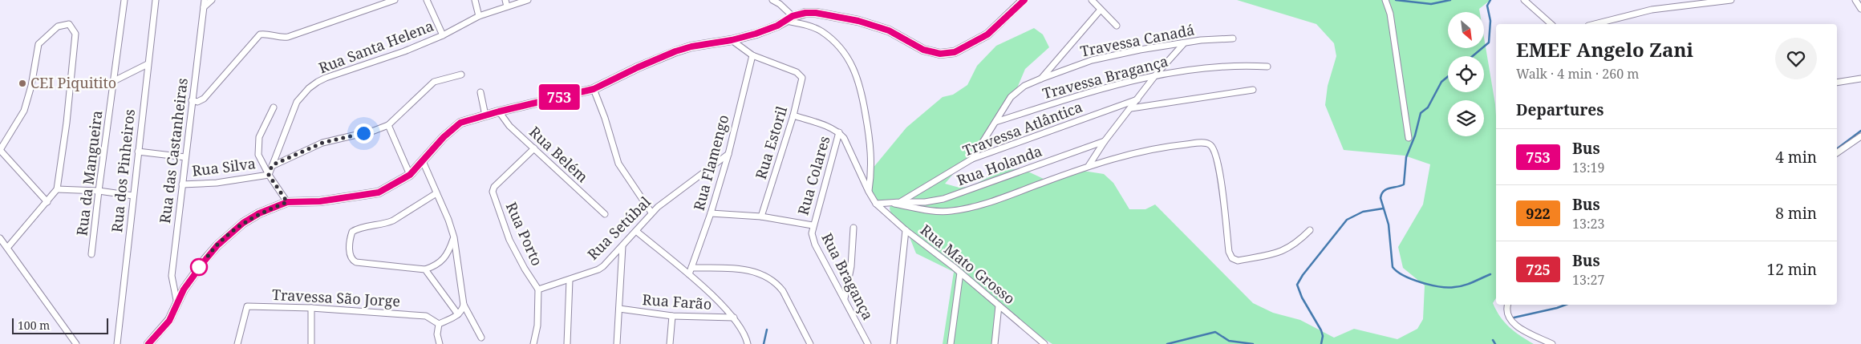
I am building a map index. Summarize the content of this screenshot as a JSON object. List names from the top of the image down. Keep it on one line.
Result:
{"streets":{"street":["Travessa Canadá","Rua Santa Helena","Travessa Bragança","Travessa Atlântica","Rua Estoril","Rua das Castanheiras","Rua Belém","Rua Flamengo","Rua Holanda","Rua Silva","Rua dos Pinheiros","Rua da Mangueira","Rua Colares","Rua Setúbal","Rua Porto","Rua Mato Grosso","Rua Bragança","Travessa São Jorge","Rua Farão"]},"crossings":[["Travessa Canadá","Travessa Bragança"],["Rua Santa Helena","Rua Silva"],["Travessa Atlântica","Rua Holanda"],["Rua Estoril","Rua Flamengo"],["Rua Estoril","Rua Bragança"],["Rua das Castanheiras","Rua Silva"],["Rua Belém","Rua Porto"],["Rua Flamengo","Rua Setúbal"],["Rua Flamengo","Rua Bragança"],["Rua Colares","Rua Mato Grosso"],["Rua Colares","Rua Bragança"],["Rua Setúbal","Rua Porto"]],"places":["CEI Piquitito"],"lines":["bus line 753"],"scale_bar":"100 m","north":"bottom right","page":{"on_map":"753","heading":[["EMEF Angelo Zani","Walk · 4 min · 260 m"],"Departures"],"list":[{"mark":"753","name":"Bus","note":"13:19","value":"4 min"},{"mark":"922","name":"Bus","note":"13:23","value":"8 min"},{"mark":"725","name":"Bus","note":"13:27","value":"12 min"}],"scale":"100 m"}}
